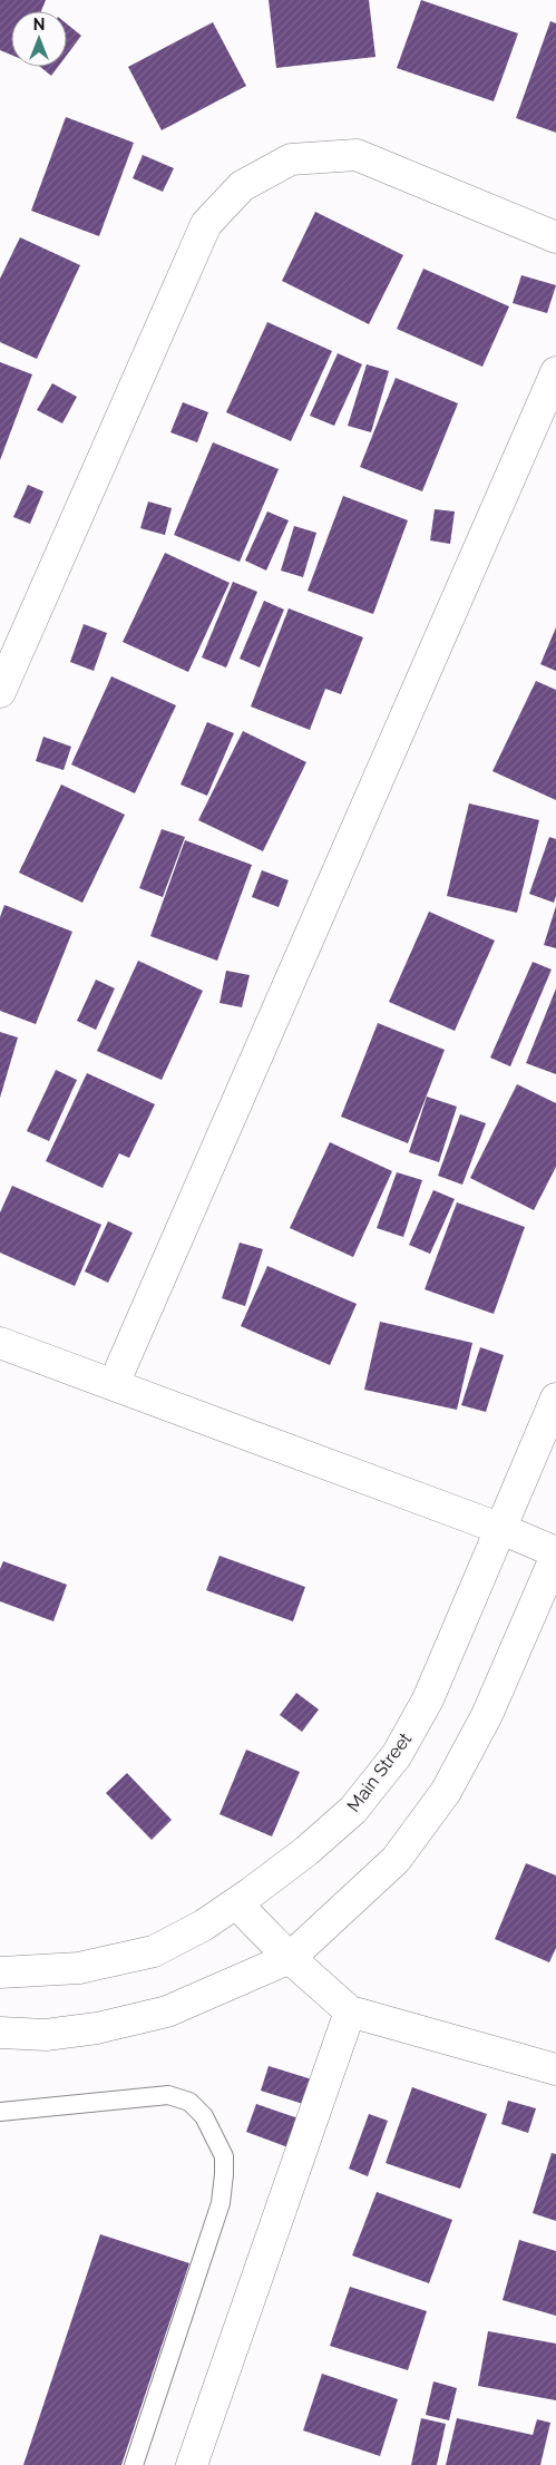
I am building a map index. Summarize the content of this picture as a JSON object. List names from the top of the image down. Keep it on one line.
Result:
{"streets":{"street":["Main Street"]},"north":"top"}
